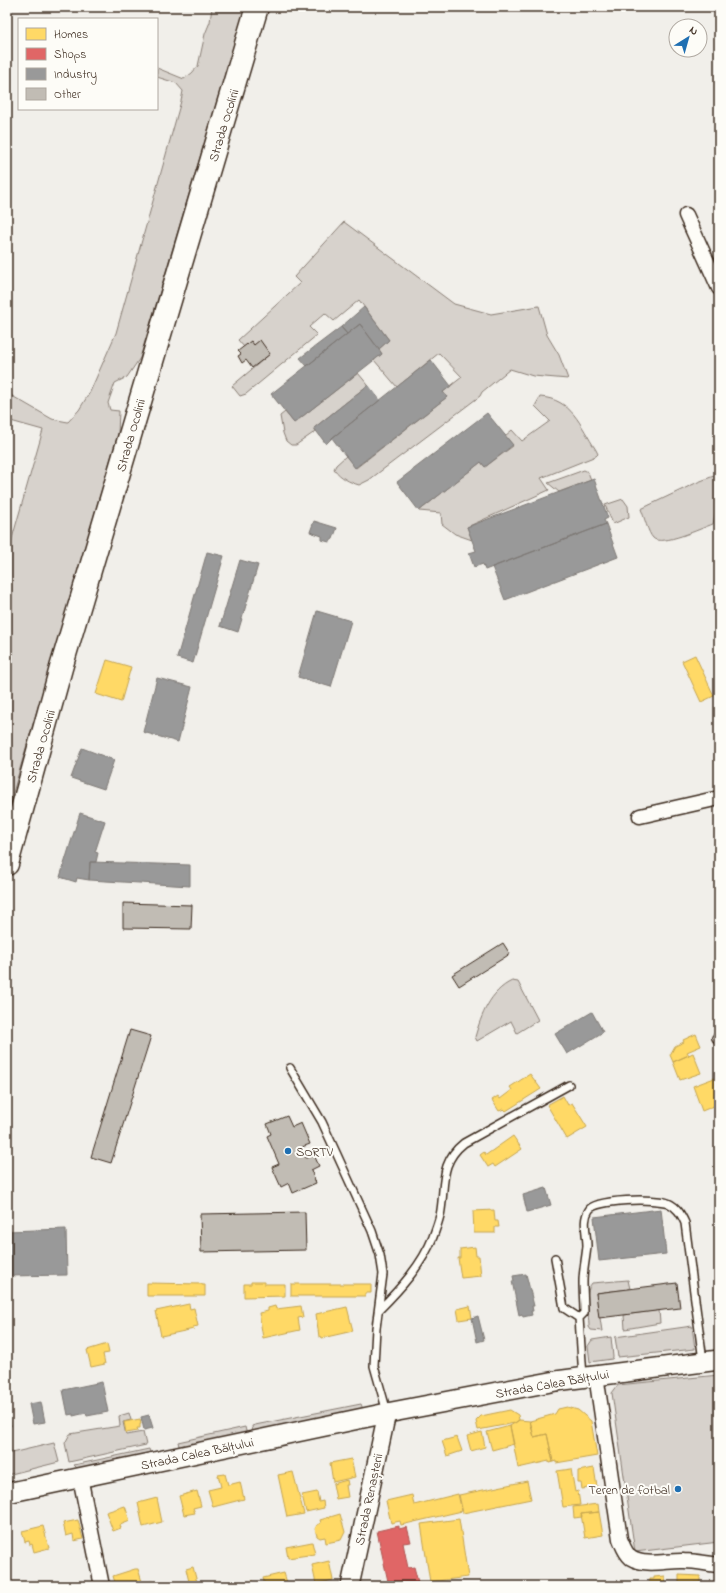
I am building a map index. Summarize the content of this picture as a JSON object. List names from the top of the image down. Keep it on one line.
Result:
{"streets":{"main road":["Strada Ocolirii","Strada Calea Bălțului"],"street":["Strada Renașterii"]},"crossings":[["Strada Calea Bălțului","Strada Renașterii"]],"places":["SORTV","Teren de fotbal"],"legend":["Homes","Shops","Industry","Other"],"north":"top right"}
